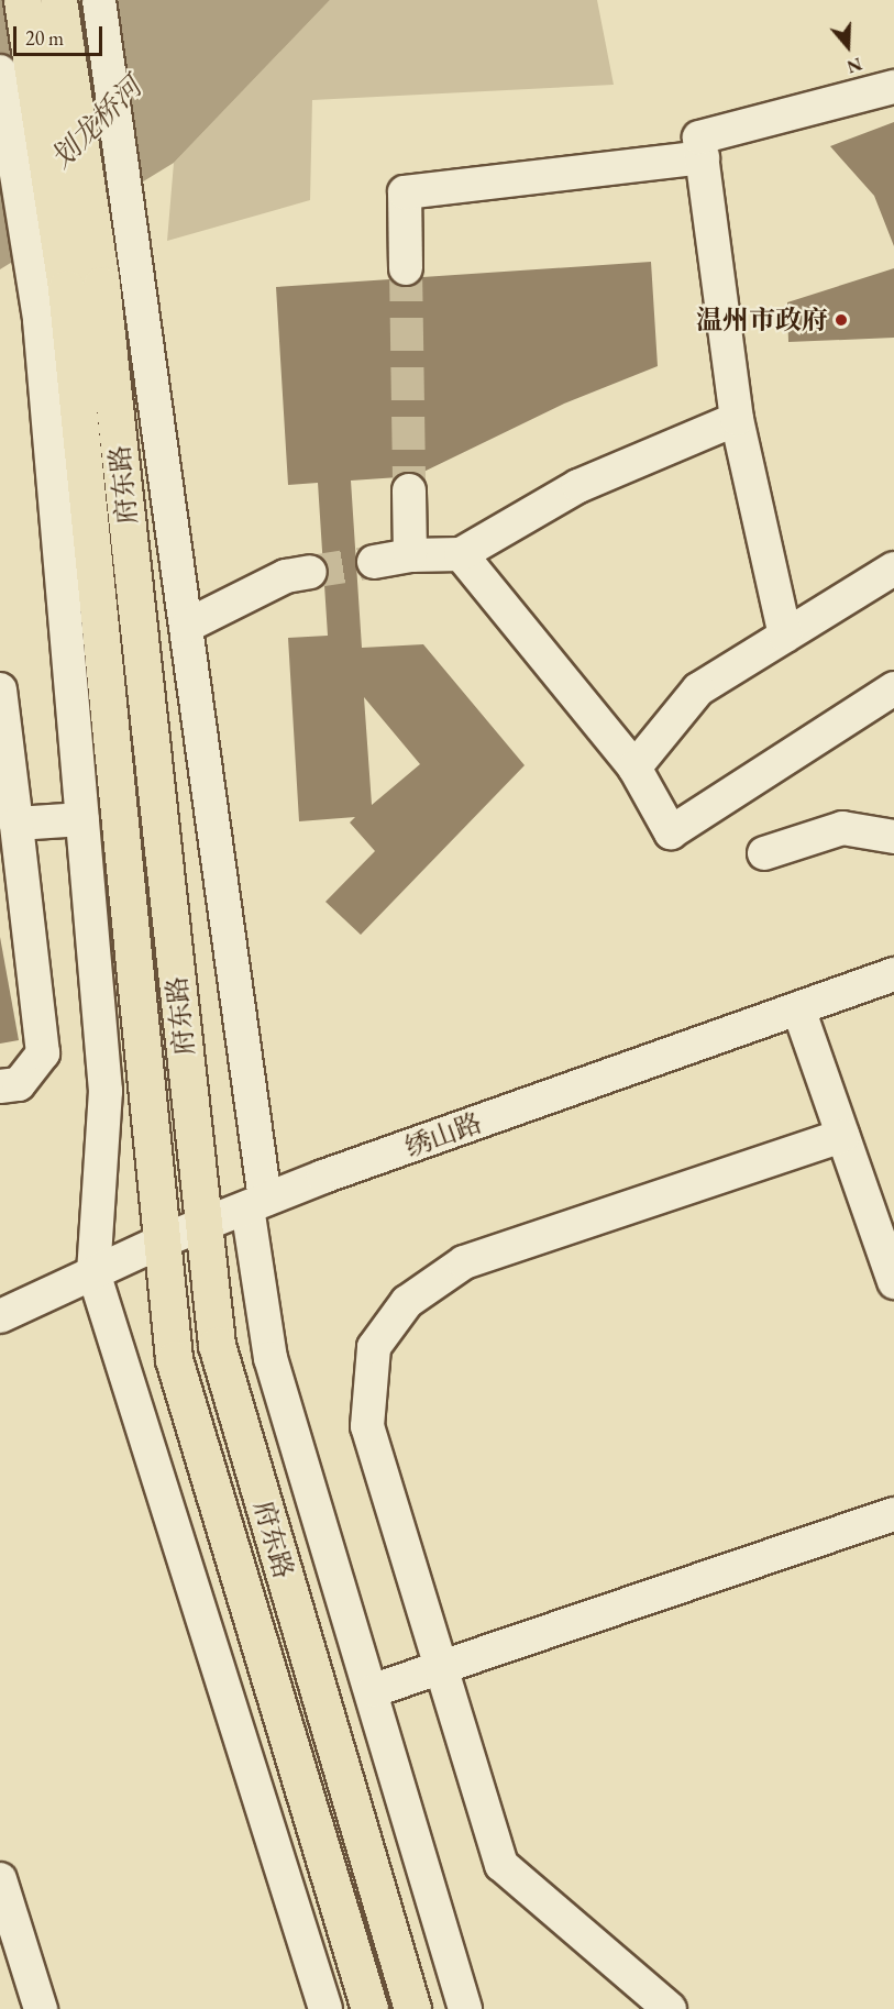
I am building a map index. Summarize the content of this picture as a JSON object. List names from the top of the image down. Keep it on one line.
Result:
{"streets":{"main road":["府东路"],"street":["绣山路"]},"crossings":[["府东路","绣山路"]],"water":["划龙桥河"],"places":["温州市政府"],"scale_bar":"20 m","north":"bottom"}
